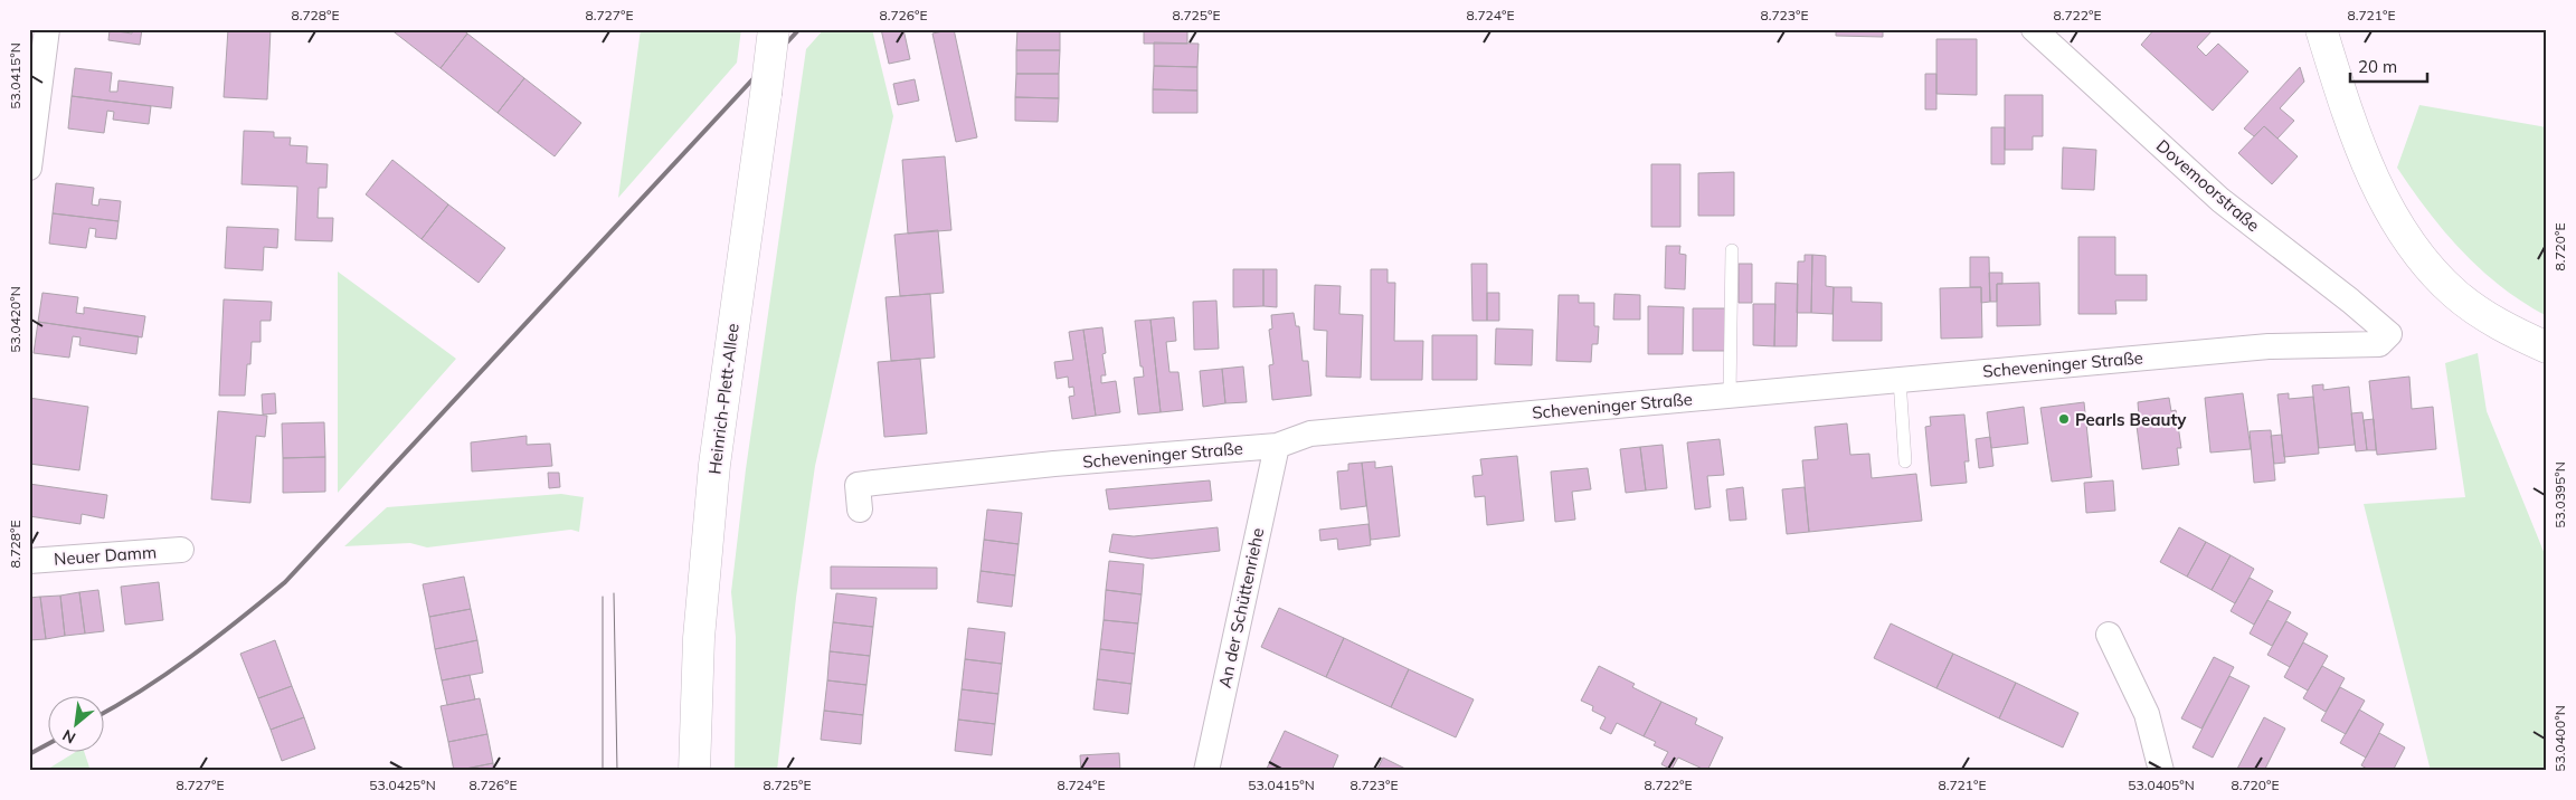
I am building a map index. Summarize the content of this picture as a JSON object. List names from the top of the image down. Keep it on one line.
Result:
{"streets":{"main road":["Heinrich-Plett-Allee"],"street":["Dovemoorstraße","Scheveninger Straße","Neuer Damm","An der Schüttenriehe"]},"crossings":[["Dovemoorstraße","Scheveninger Straße"],["Scheveninger Straße","An der Schüttenriehe"]],"places":["Pearls Beauty"],"scale_bar":"20 m","north":"bottom left","coordinates":["8.728°E","8.727°E","8.726°E","8.725°E","8.724°E","8.723°E","8.722°E","8.721°E","53.0415°N","8.720°E","53.0420°N","53.0395°N","53.0400°N","53.0425°N","53.0405°N"]}
